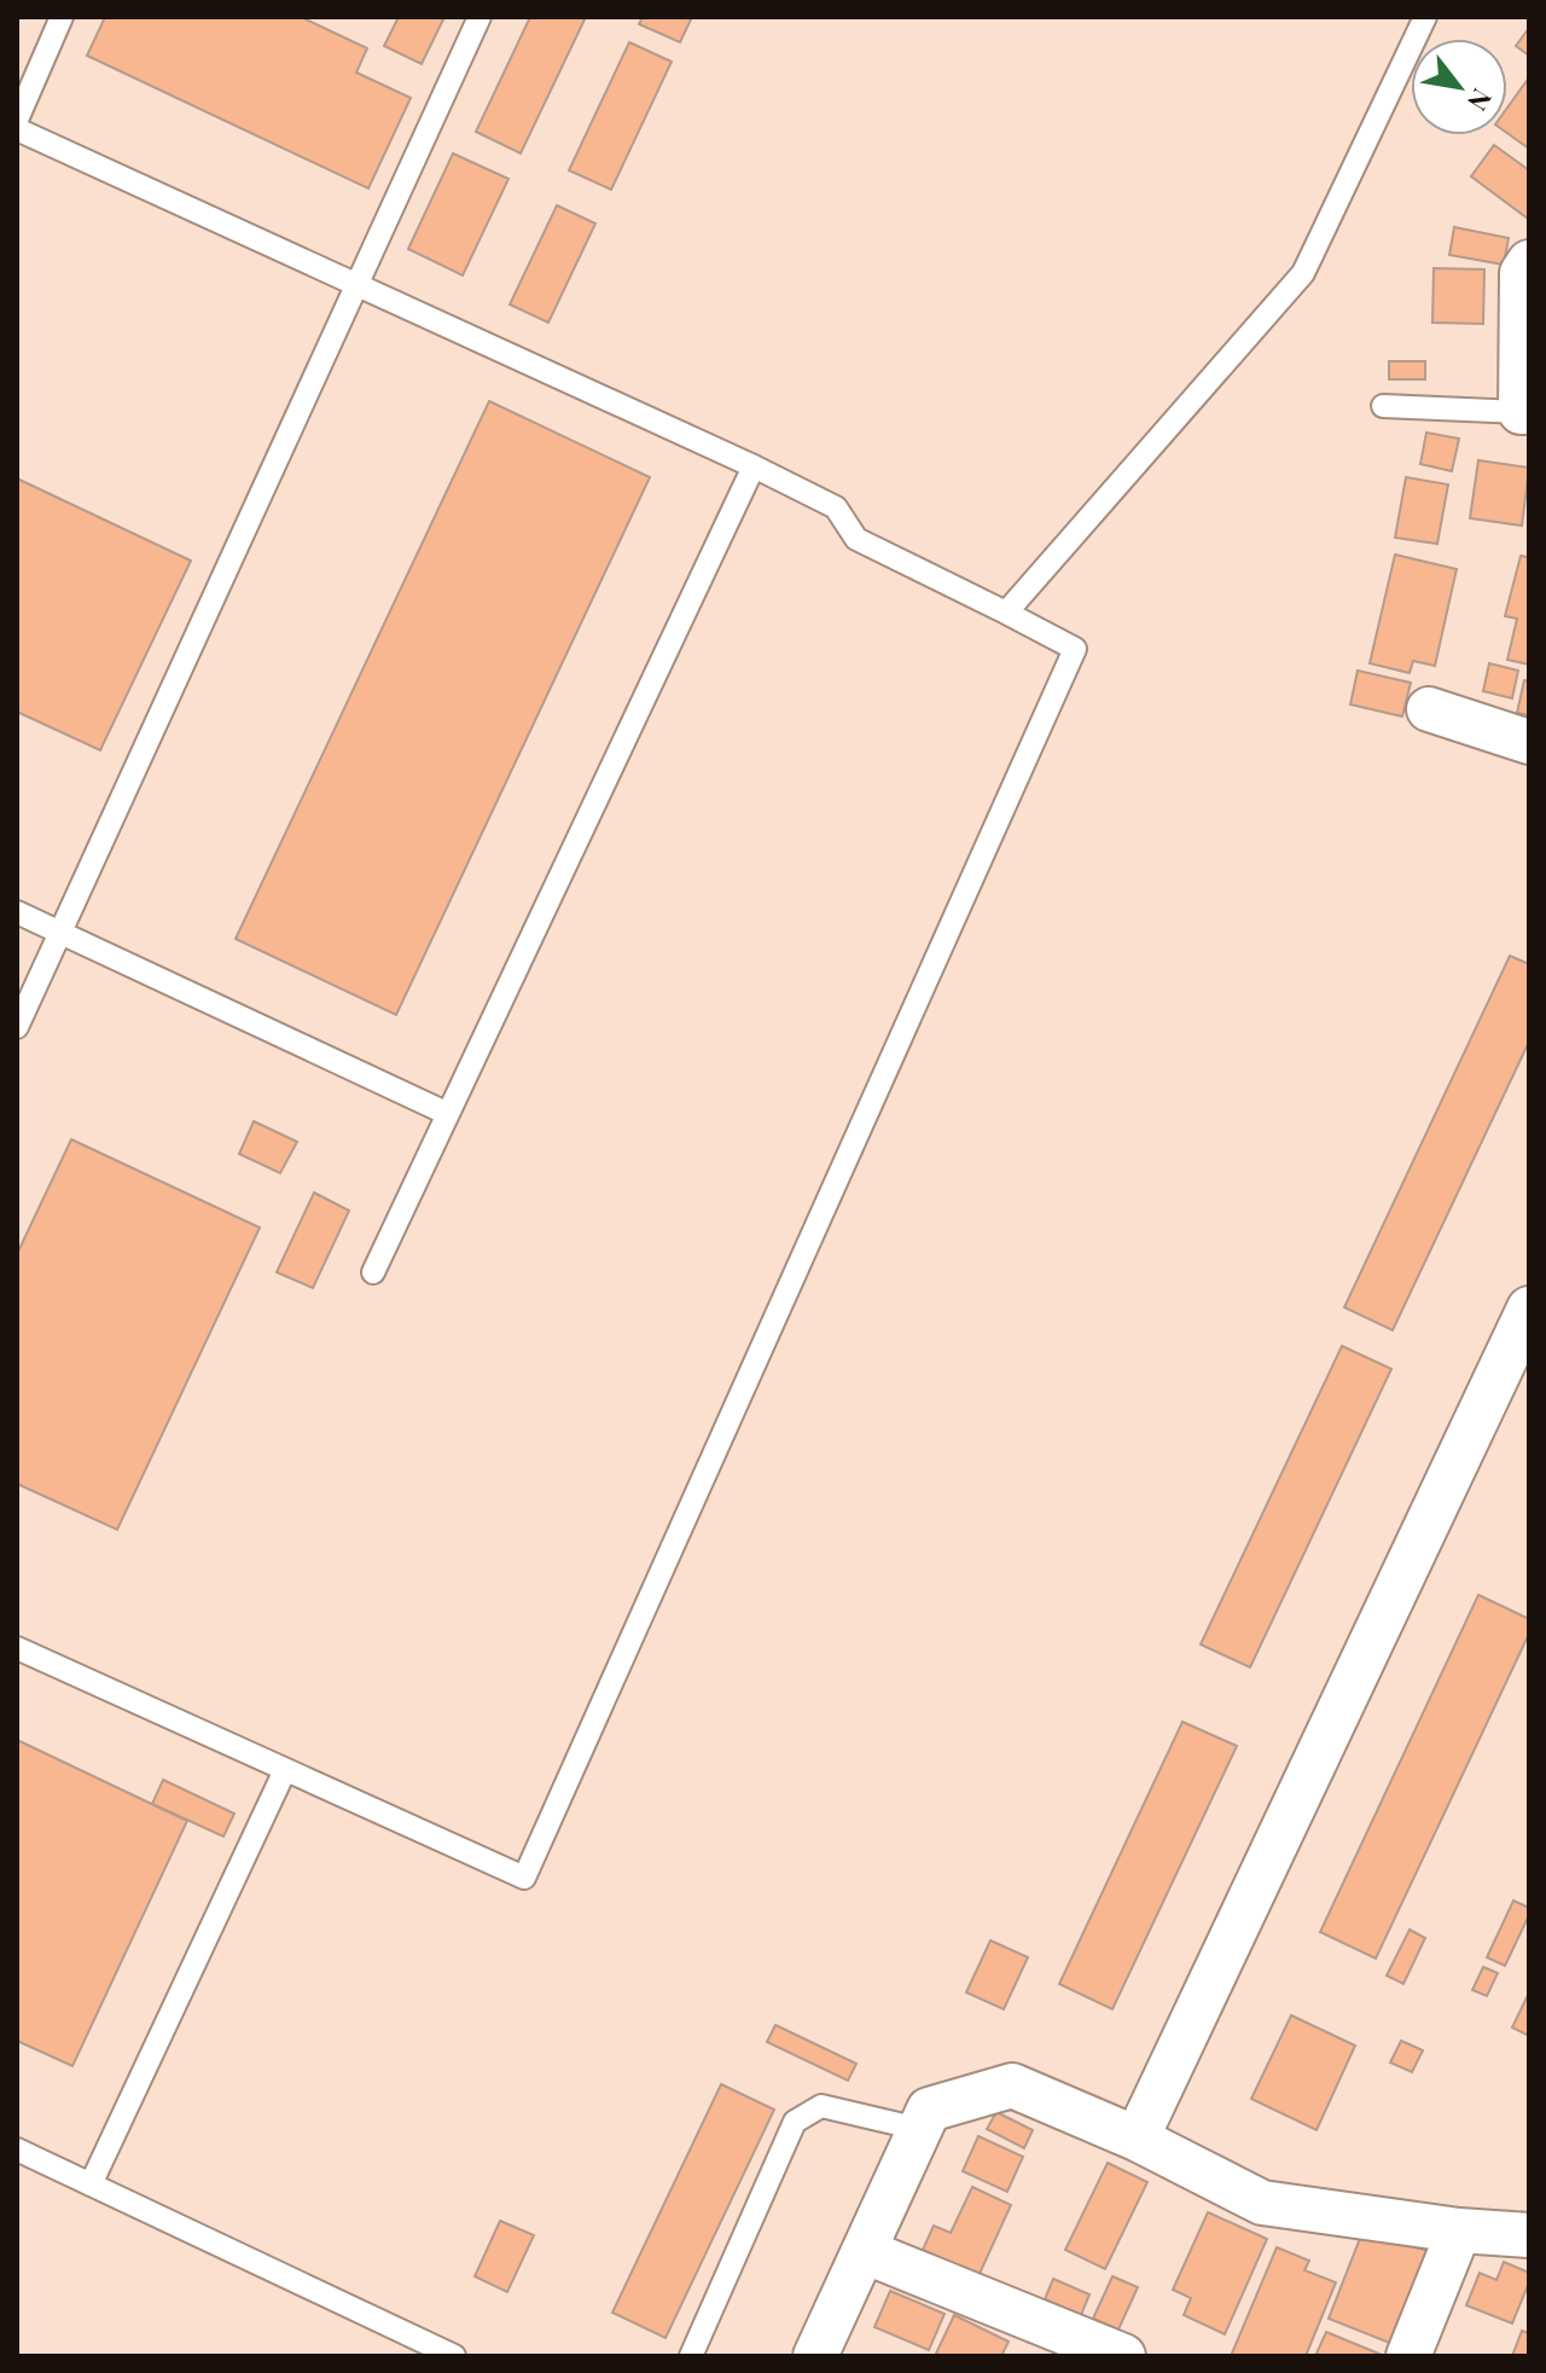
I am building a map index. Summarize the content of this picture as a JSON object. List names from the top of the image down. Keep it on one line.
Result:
{"north":"bottom right"}
